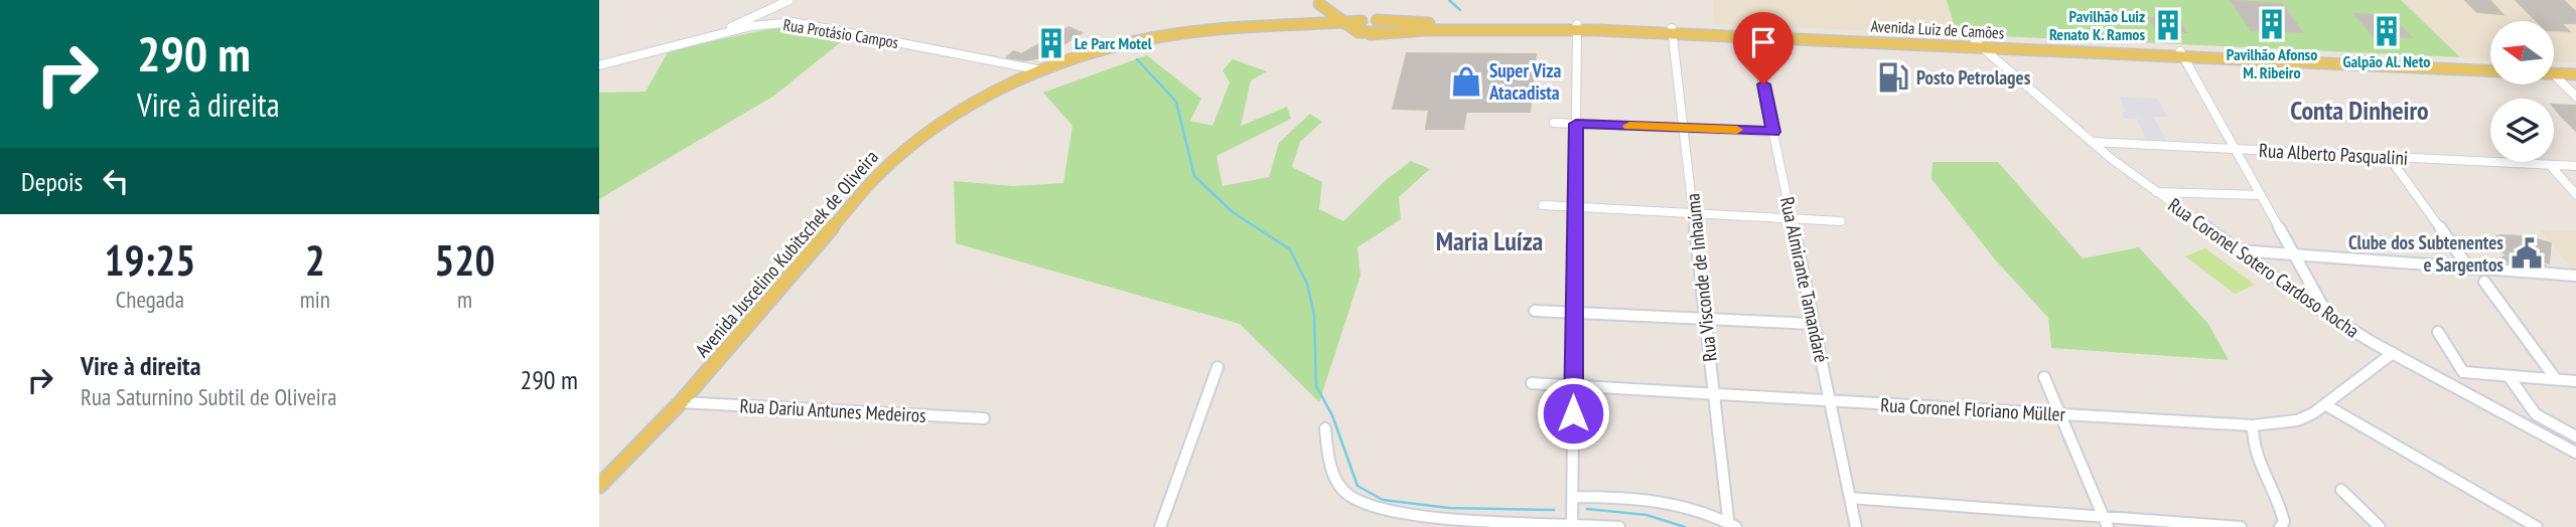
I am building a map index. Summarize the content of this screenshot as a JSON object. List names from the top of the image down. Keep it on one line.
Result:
{"streets":{"main road":["Avenida Luiz de Camões","Avenida Juscelino Kubitschek de Oliveira"],"street":["Rua Protásio Campos","Rua Alberto Pasqualini","Rua Coronel Sotero Cardoso Rocha","Rua Visconde de Inhaúma","Rua Almirante Tamandaré","Rua Coronel Floriano Müller","Rua Dariu Antunes Medeiros"]},"crossings":[["Avenida Luiz de Camões","Avenida Juscelino Kubitschek de Oliveira"],["Avenida Luiz de Camões","Rua Coronel Sotero Cardoso Rocha"],["Avenida Luiz de Camões","Rua Visconde de Inhaúma"],["Avenida Luiz de Camões","Rua Almirante Tamandaré"],["Rua Protásio Campos","Avenida Juscelino Kubitschek de Oliveira"],["Rua Alberto Pasqualini","Rua Coronel Sotero Cardoso Rocha"],["Avenida Juscelino Kubitschek de Oliveira","Rua Dariu Antunes Medeiros"],["Rua Coronel Sotero Cardoso Rocha","Rua Coronel Floriano Müller"],["Rua Visconde de Inhaúma","Rua Coronel Floriano Müller"],["Rua Almirante Tamandaré","Rua Coronel Floriano Müller"]],"districts":["Conta Dinheiro","Maria Luíza"],"places":{"building":["Pavilhão Afonso M. Ribeiro","Pavilhão Luiz Renato K. Ramos","Galpão Al. Neto","Le Parc Motel"],"fuel station":["Posto Petrolages"],"shop":["Super Viza Atacadista"],"public building":["Clube dos Subtenentes e Sargentos"]},"north":"left","page":{"turn":["290 m","Vire à direita"],"then":"Depois","eta":["19:25","Chegada","2","min","520","m"],"list":[{"name":"Vire à direita","note":"Rua Saturnino Subtil de Oliveira","value":"290 m"}]}}
